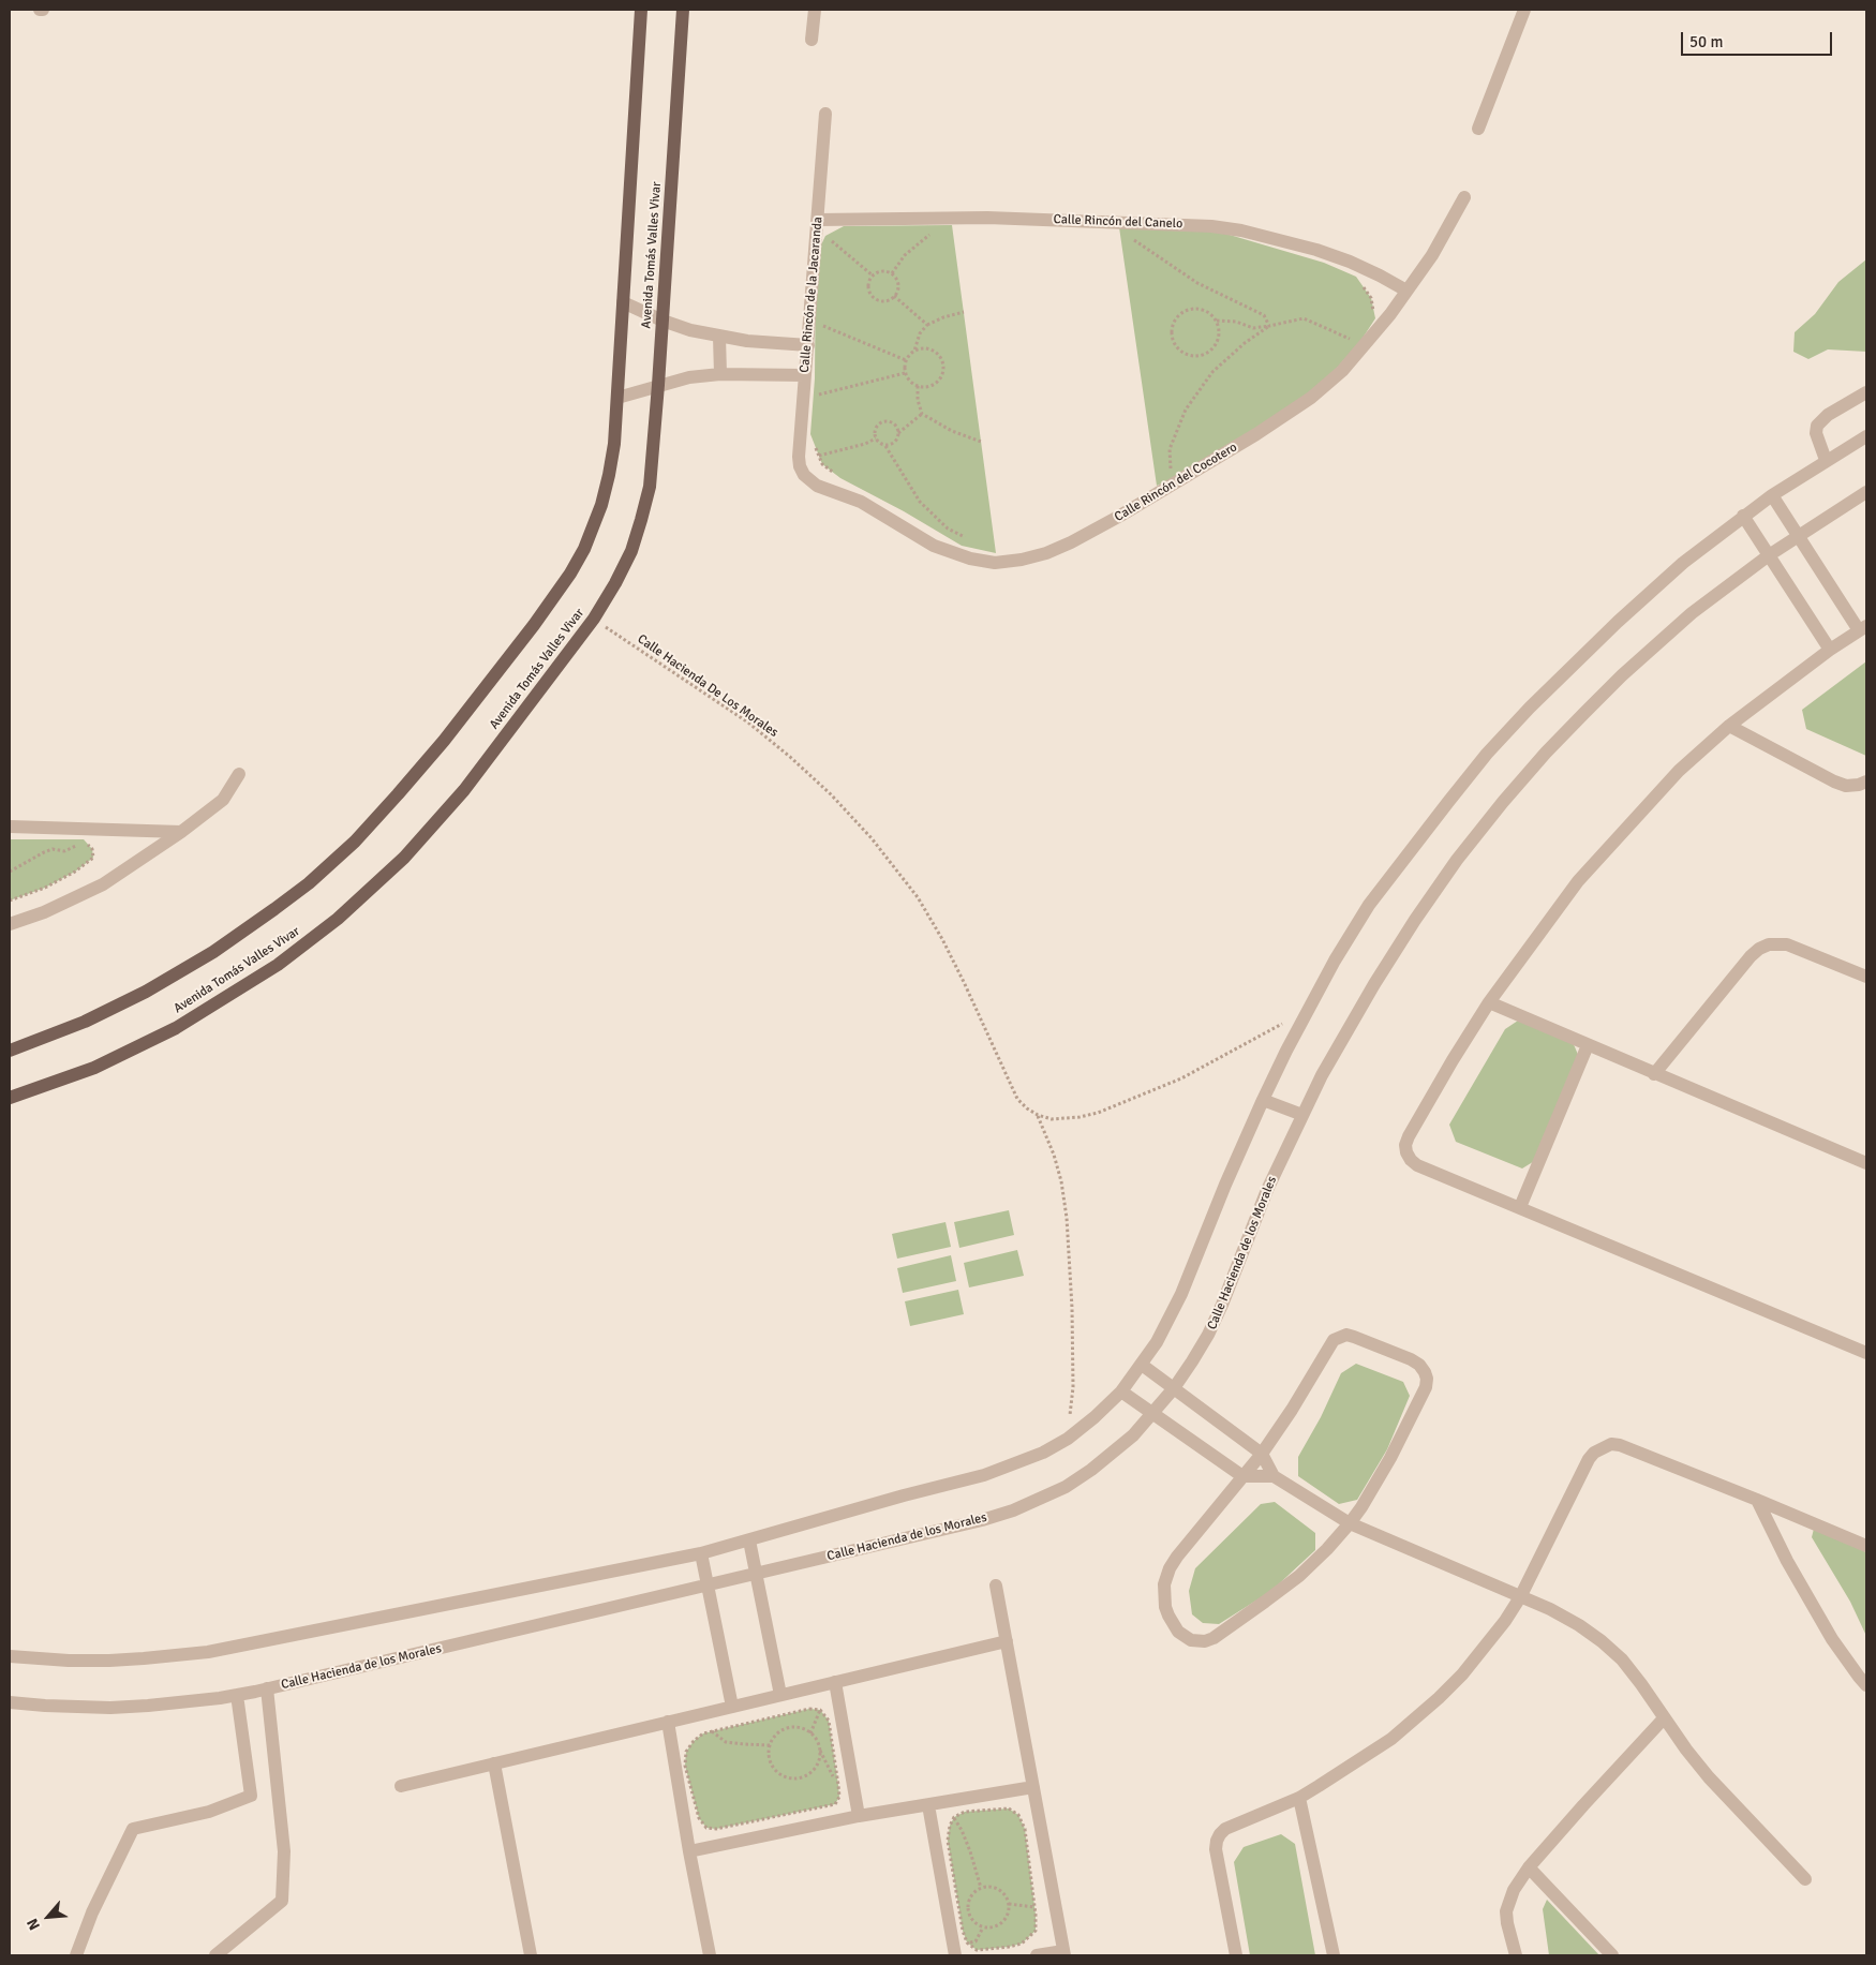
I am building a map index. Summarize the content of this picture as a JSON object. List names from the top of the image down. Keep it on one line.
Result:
{"streets":{"main road":["Avenida Tomás Valles Vivar"],"street":["Calle Rincón del Canelo","Calle Rincón de la Jacaranda","Calle Rincón del Cocotero","Calle Hacienda de los Morales"],"path":["Calle Hacienda De Los Morales"]},"crossings":[["Calle Rincón del Canelo","Calle Rincón de la Jacaranda"],["Calle Rincón del Canelo","Calle Rincón del Cocotero"],["Avenida Tomás Valles Vivar","Calle Hacienda De Los Morales"],["Calle Rincón de la Jacaranda","Calle Rincón del Cocotero"]],"scale_bar":"50 m","north":"bottom left"}
